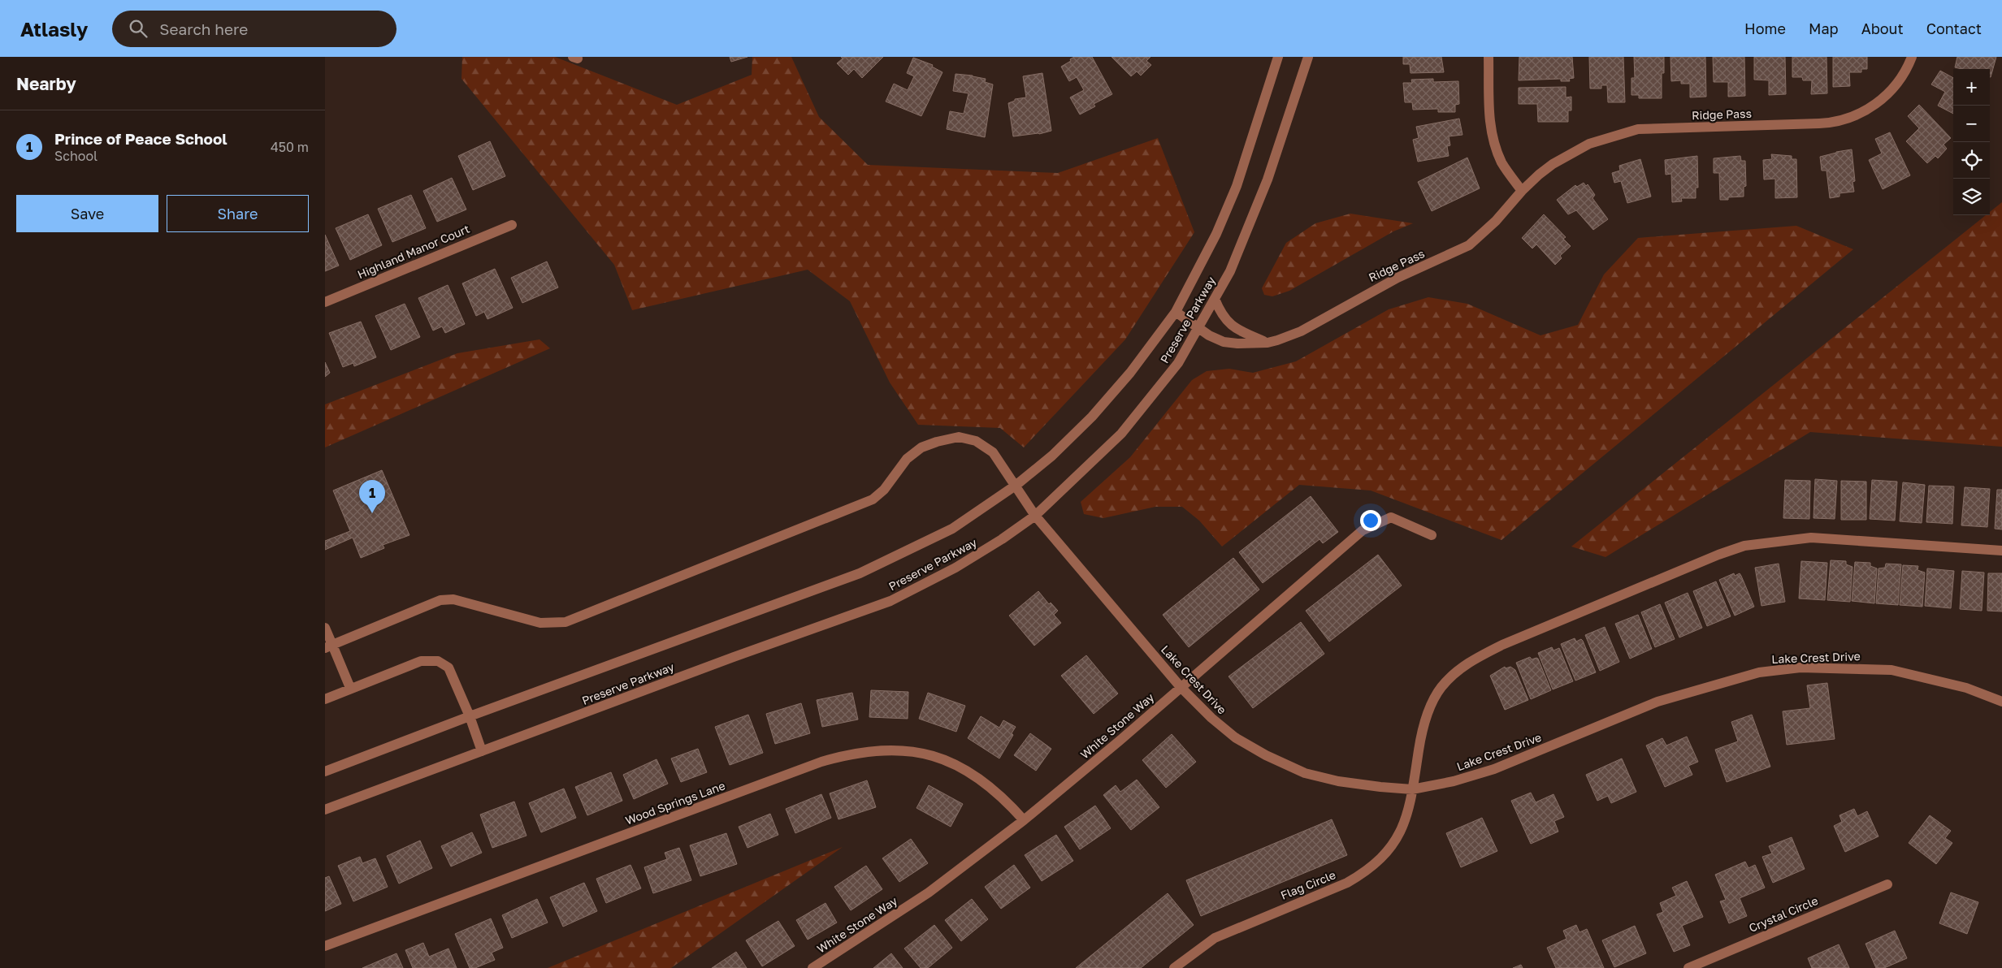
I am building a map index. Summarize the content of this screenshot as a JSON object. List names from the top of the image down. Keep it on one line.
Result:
{"streets":{"street":["Ridge Pass","Highland Manor Court","Preserve Parkway","Lake Crest Drive","White Stone Way","Wood Springs Lane","Flag Circle","Crystal Circle"]},"crossings":[["Ridge Pass","Preserve Parkway"],["Preserve Parkway","Lake Crest Drive"],["Lake Crest Drive","White Stone Way"],["Lake Crest Drive","Flag Circle"],["White Stone Way","Wood Springs Lane"]],"page":{"header":"Atlasly","search":"Search here","nav":["Home","Map","About","Contact"],"heading":"Nearby","map_buttons":["+","−"],"list":[{"mark":"1","name":"Prince of Peace School","note":"School","value":"450 m"}],"buttons":["Save","Share"],"pins":"1"}}
